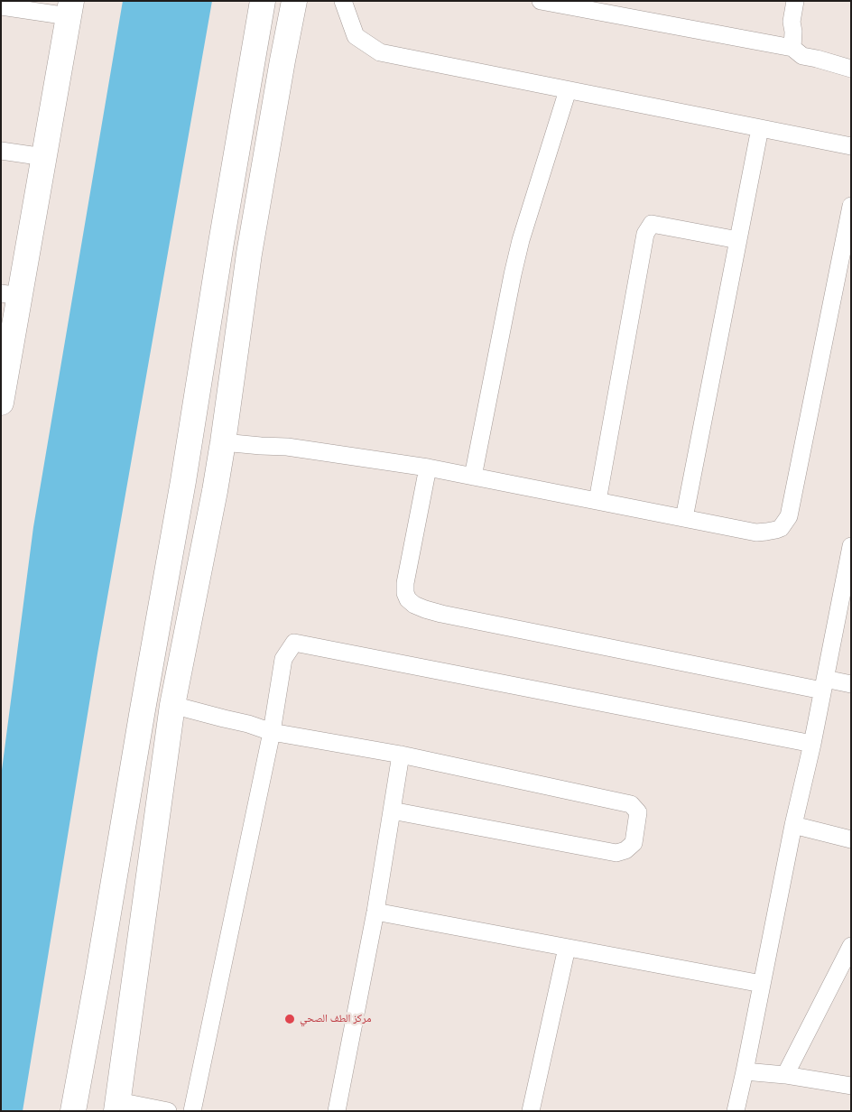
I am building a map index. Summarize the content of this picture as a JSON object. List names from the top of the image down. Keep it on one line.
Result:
{"places":["مركز الطف الصحي"]}
